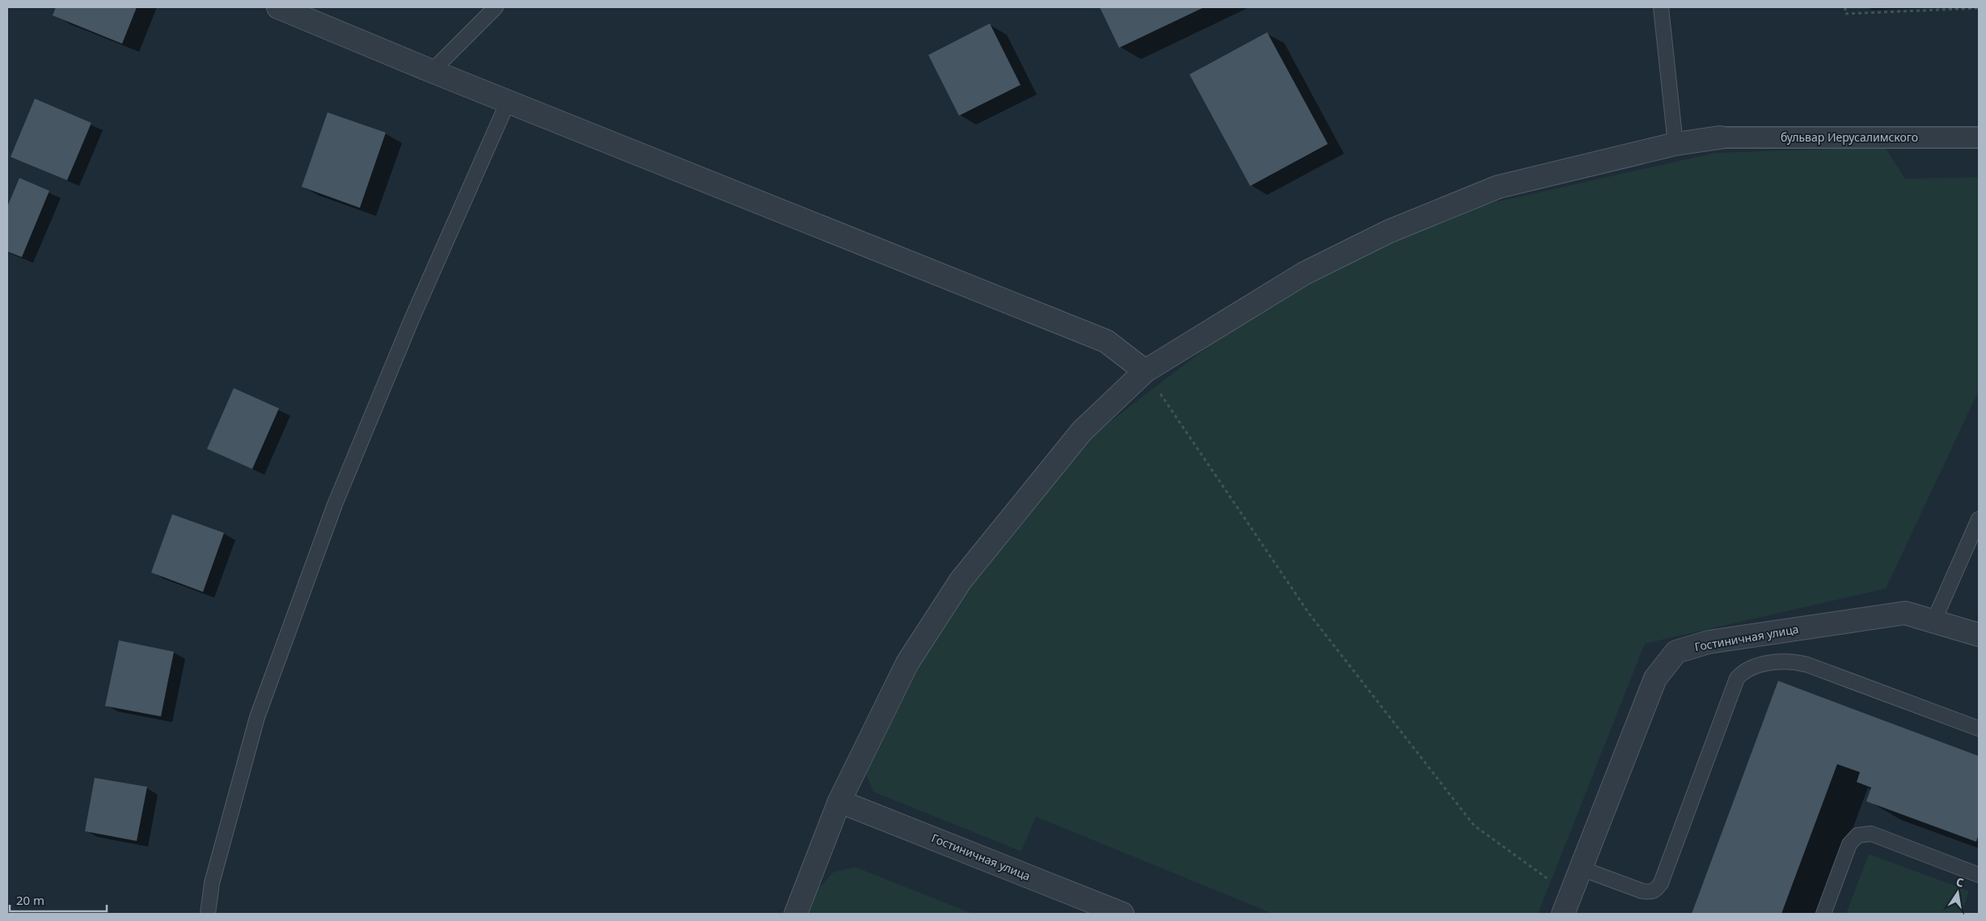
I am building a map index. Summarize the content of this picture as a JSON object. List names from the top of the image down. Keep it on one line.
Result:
{"streets":{"street":["бульвар Иерусалимского","Гостиничная улица"]},"scale_bar":"20 m","north":"top"}
